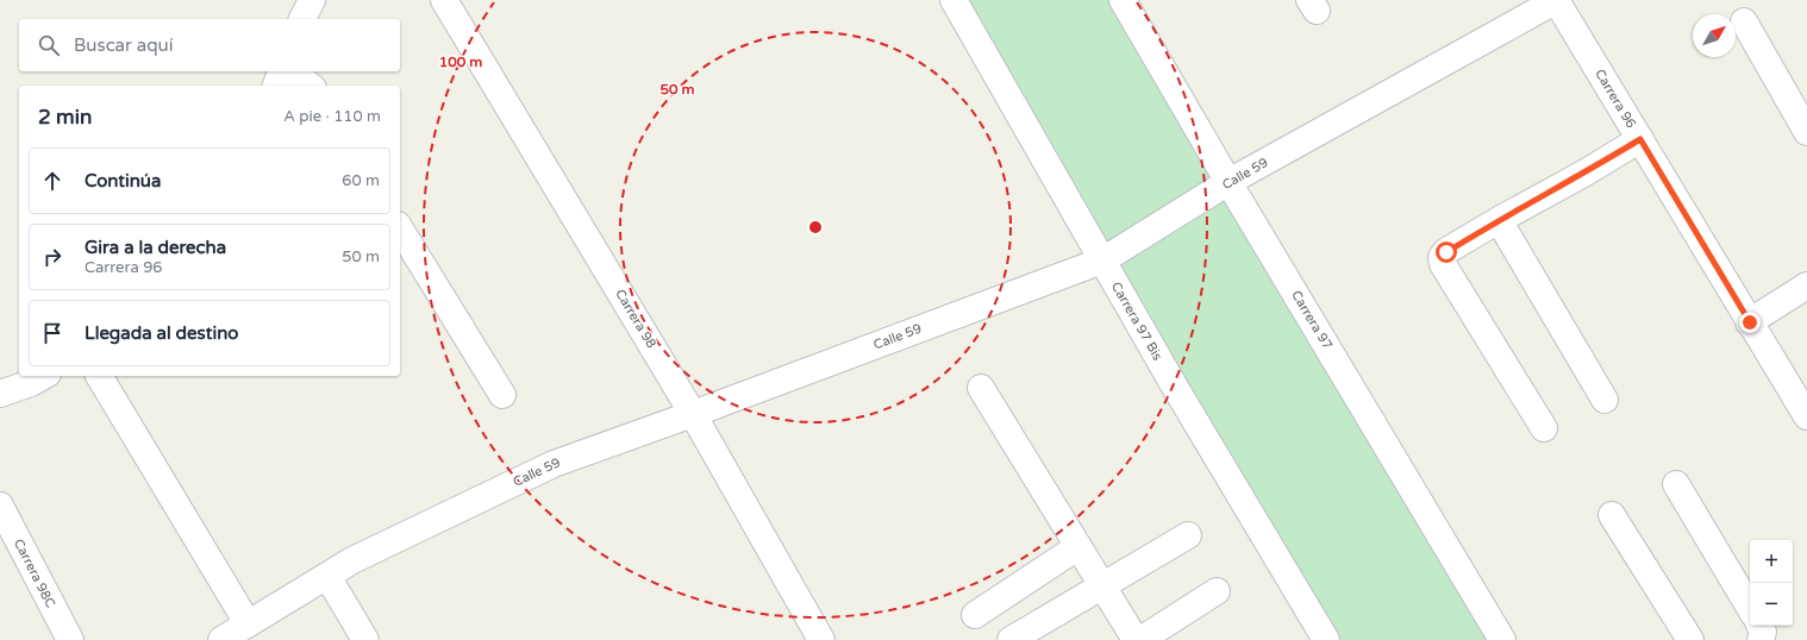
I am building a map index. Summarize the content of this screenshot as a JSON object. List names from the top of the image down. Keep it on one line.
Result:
{"streets":{"street":["Carrera 96","Calle 59","Carrera 98","Carrera 97","Carrera 97 Bis","Carrera 98C"]},"crossings":[["Carrera 96","Calle 59"],["Calle 59","Carrera 98"],["Calle 59","Carrera 97"],["Calle 59","Carrera 97 Bis"]],"north":"top right","page":{"search":"Buscar aquí","heading":["2 min","A pie · 110 m"],"list":[["Continúa","60 m"],["Gira a la derecha","Carrera 96","50 m"],"Llegada al destino"],"map_buttons":["+","−"]},"rings":["100 m","50 m"]}
